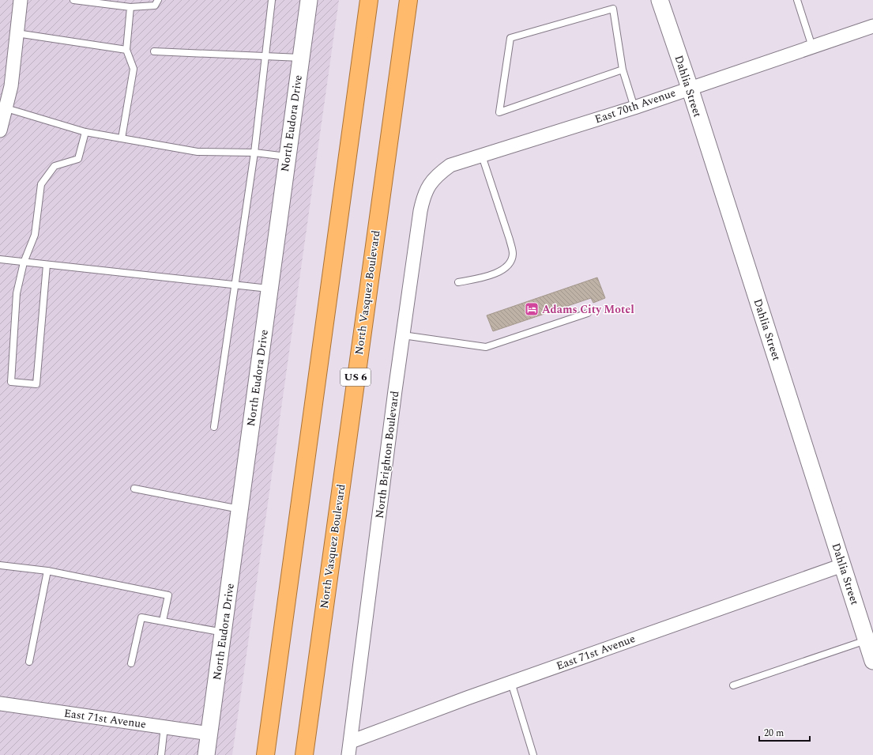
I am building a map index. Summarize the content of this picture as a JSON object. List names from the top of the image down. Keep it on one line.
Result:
{"streets":{"highway":["North Vasquez Boulevard","US 6"],"street":["Dahlia Street","East 70th Avenue","North Eudora Drive","North Brighton Boulevard","East 71st Avenue"]},"crossings":[["Dahlia Street","East 70th Avenue"],["Dahlia Street","East 71st Avenue"],["East 70th Avenue","North Brighton Boulevard"],["North Eudora Drive","East 71st Avenue"],["North Brighton Boulevard","East 71st Avenue"]],"places":{"hotel":["Adams City Motel"]},"scale_bar":"20 m"}
